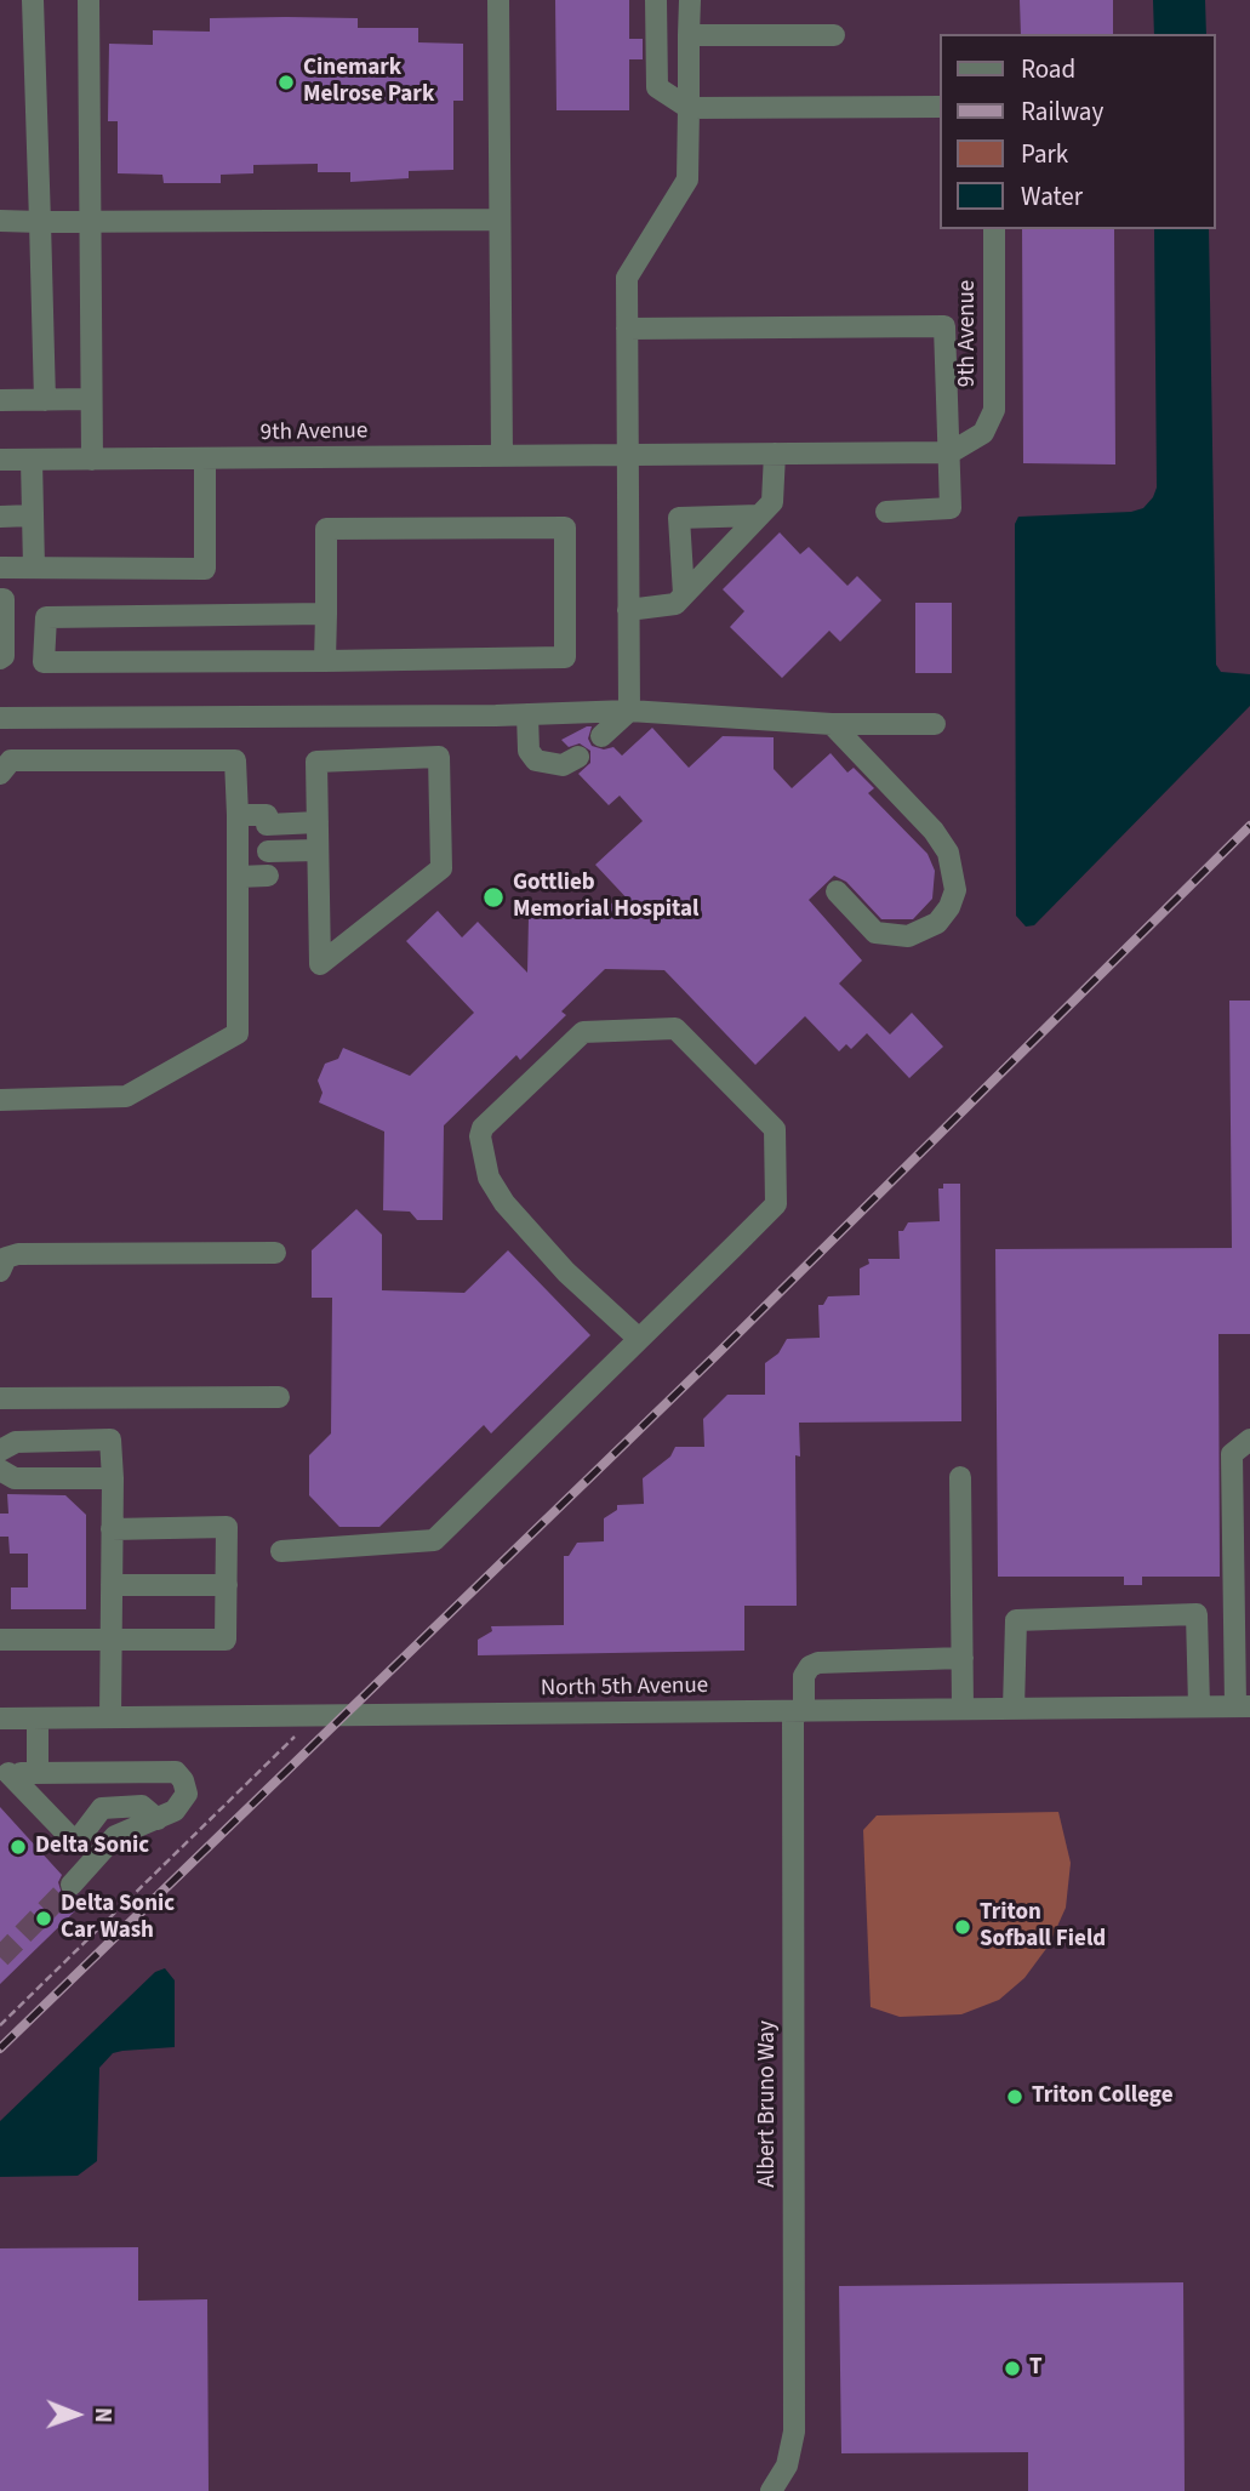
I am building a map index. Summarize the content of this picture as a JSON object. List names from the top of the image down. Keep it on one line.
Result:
{"streets":{"street":["9th Avenue","North 5th Avenue","Albert Bruno Way"]},"crossings":[["North 5th Avenue","Albert Bruno Way"]],"places":["Cinemark Melrose Park","Gottlieb Memorial Hospital","Delta Sonic","Delta Sonic Car Wash","Triton Sofball Field","Triton College","T"],"legend":["Road","Railway","Park","Water"],"north":"right"}
